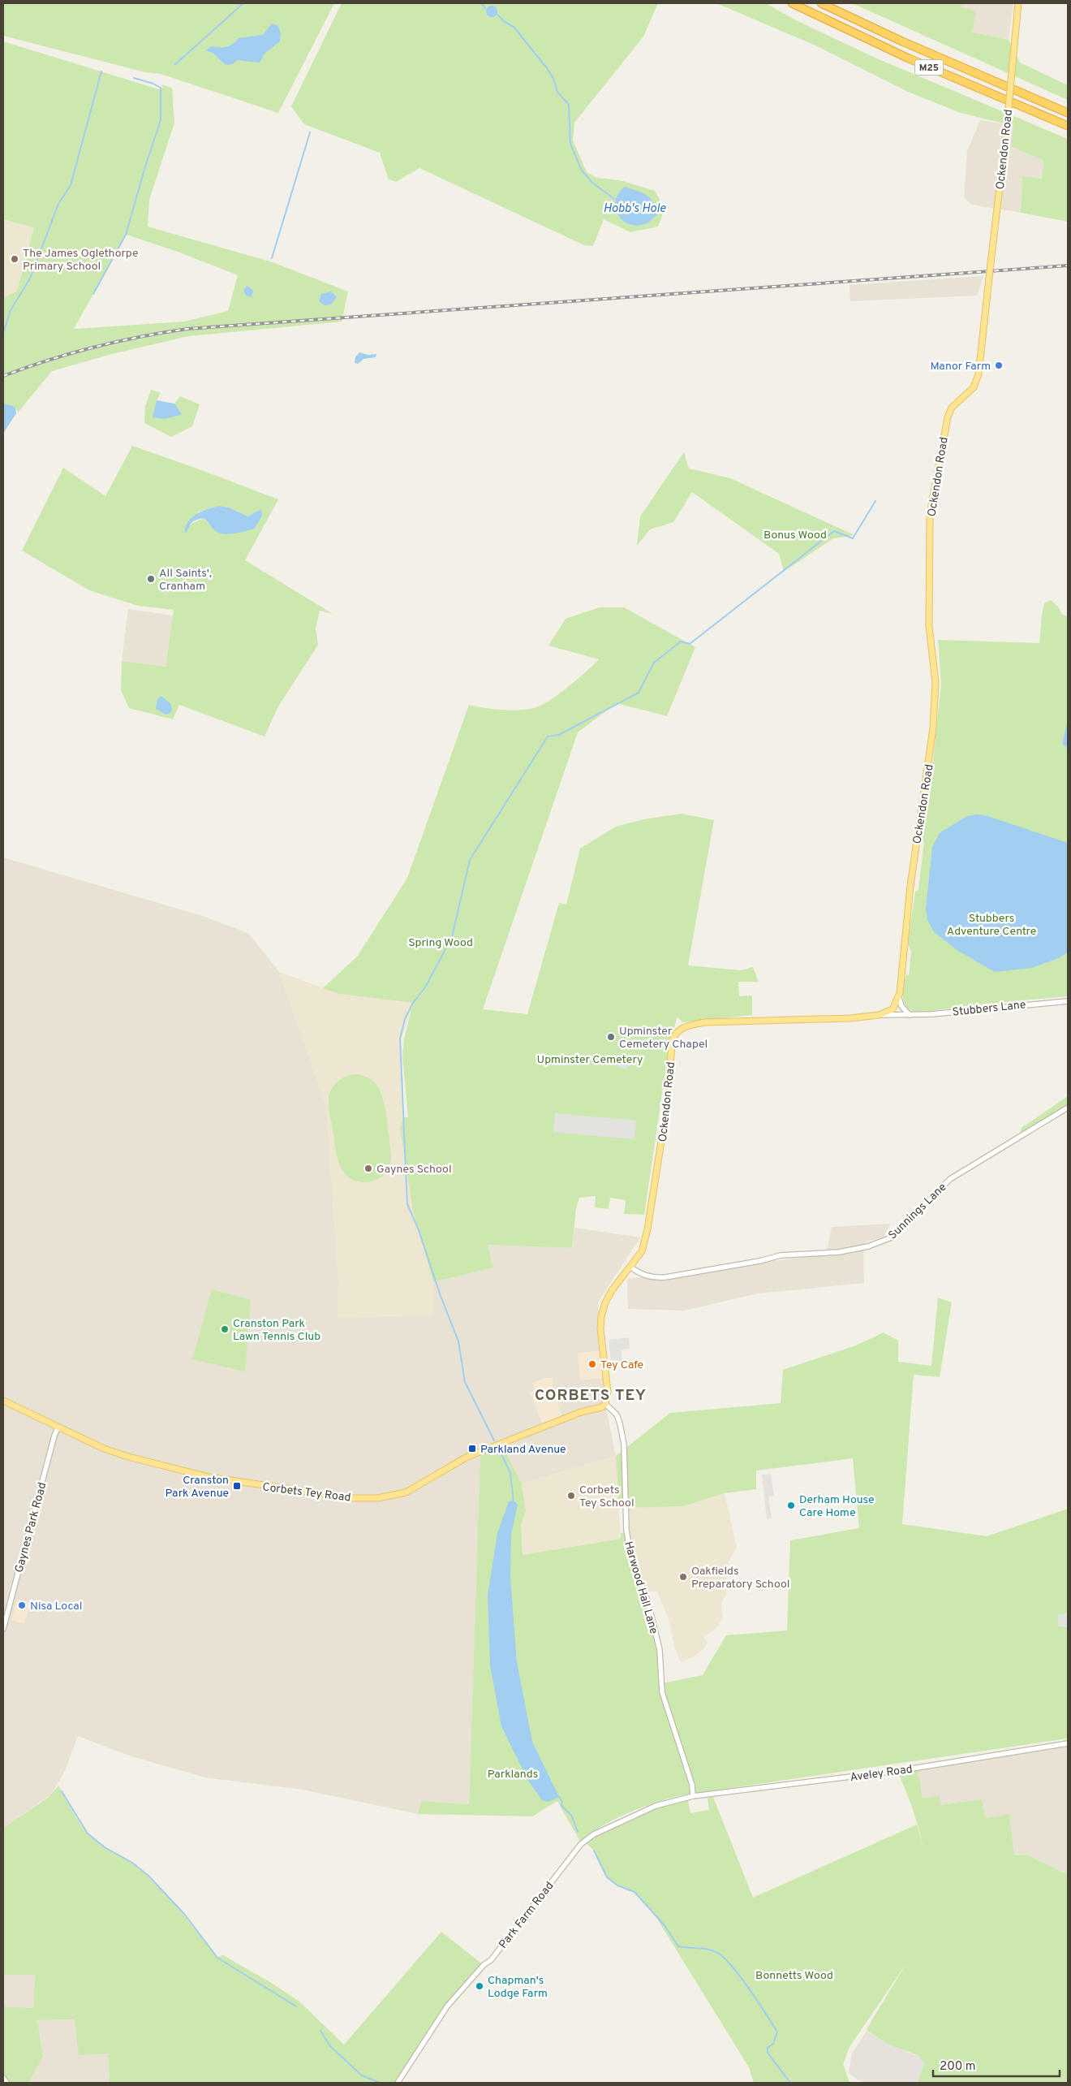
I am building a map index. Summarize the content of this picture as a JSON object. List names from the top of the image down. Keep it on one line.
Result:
{"streets":{"highway":["M25"],"main road":["Ockendon Road","Corbets Tey Road"],"street":["Stubbers Lane","Sunnings Lane","Gaynes Park Road","Harwood Hall Lane","Aveley Road","Park Farm Road"]},"crossings":[["Ockendon Road","Stubbers Lane"],["Ockendon Road","Sunnings Lane"],["Ockendon Road","Corbets Tey Road"],["Ockendon Road","Harwood Hall Lane"],["Corbets Tey Road","Gaynes Park Road"],["Corbets Tey Road","Harwood Hall Lane"],["Harwood Hall Lane","Aveley Road"],["Harwood Hall Lane","Park Farm Road"],["Aveley Road","Park Farm Road"]],"districts":["CORBETS TEY"],"water":["Hobb's Hole"],"parks":["Bonus Wood","Stubbers Adventure Centre","Spring Wood","Upminster Cemetery","Parklands","Bonnetts Wood"],"places":{"other":["The James Oglethorpe Primary School","Manor Farm","All Saints', Cranham","Upminster Cemetery Chapel","Gaynes School","Cranston Park Lawn Tennis Club","Tey Cafe","Corbets Tey School","Derham House Care Home","Oakfields Preparatory School","Nisa Local","Chapman's Lodge Farm"],"transit":["Parkland Avenue","Cranston Park Avenue"]},"scale_bar":"200 m"}
